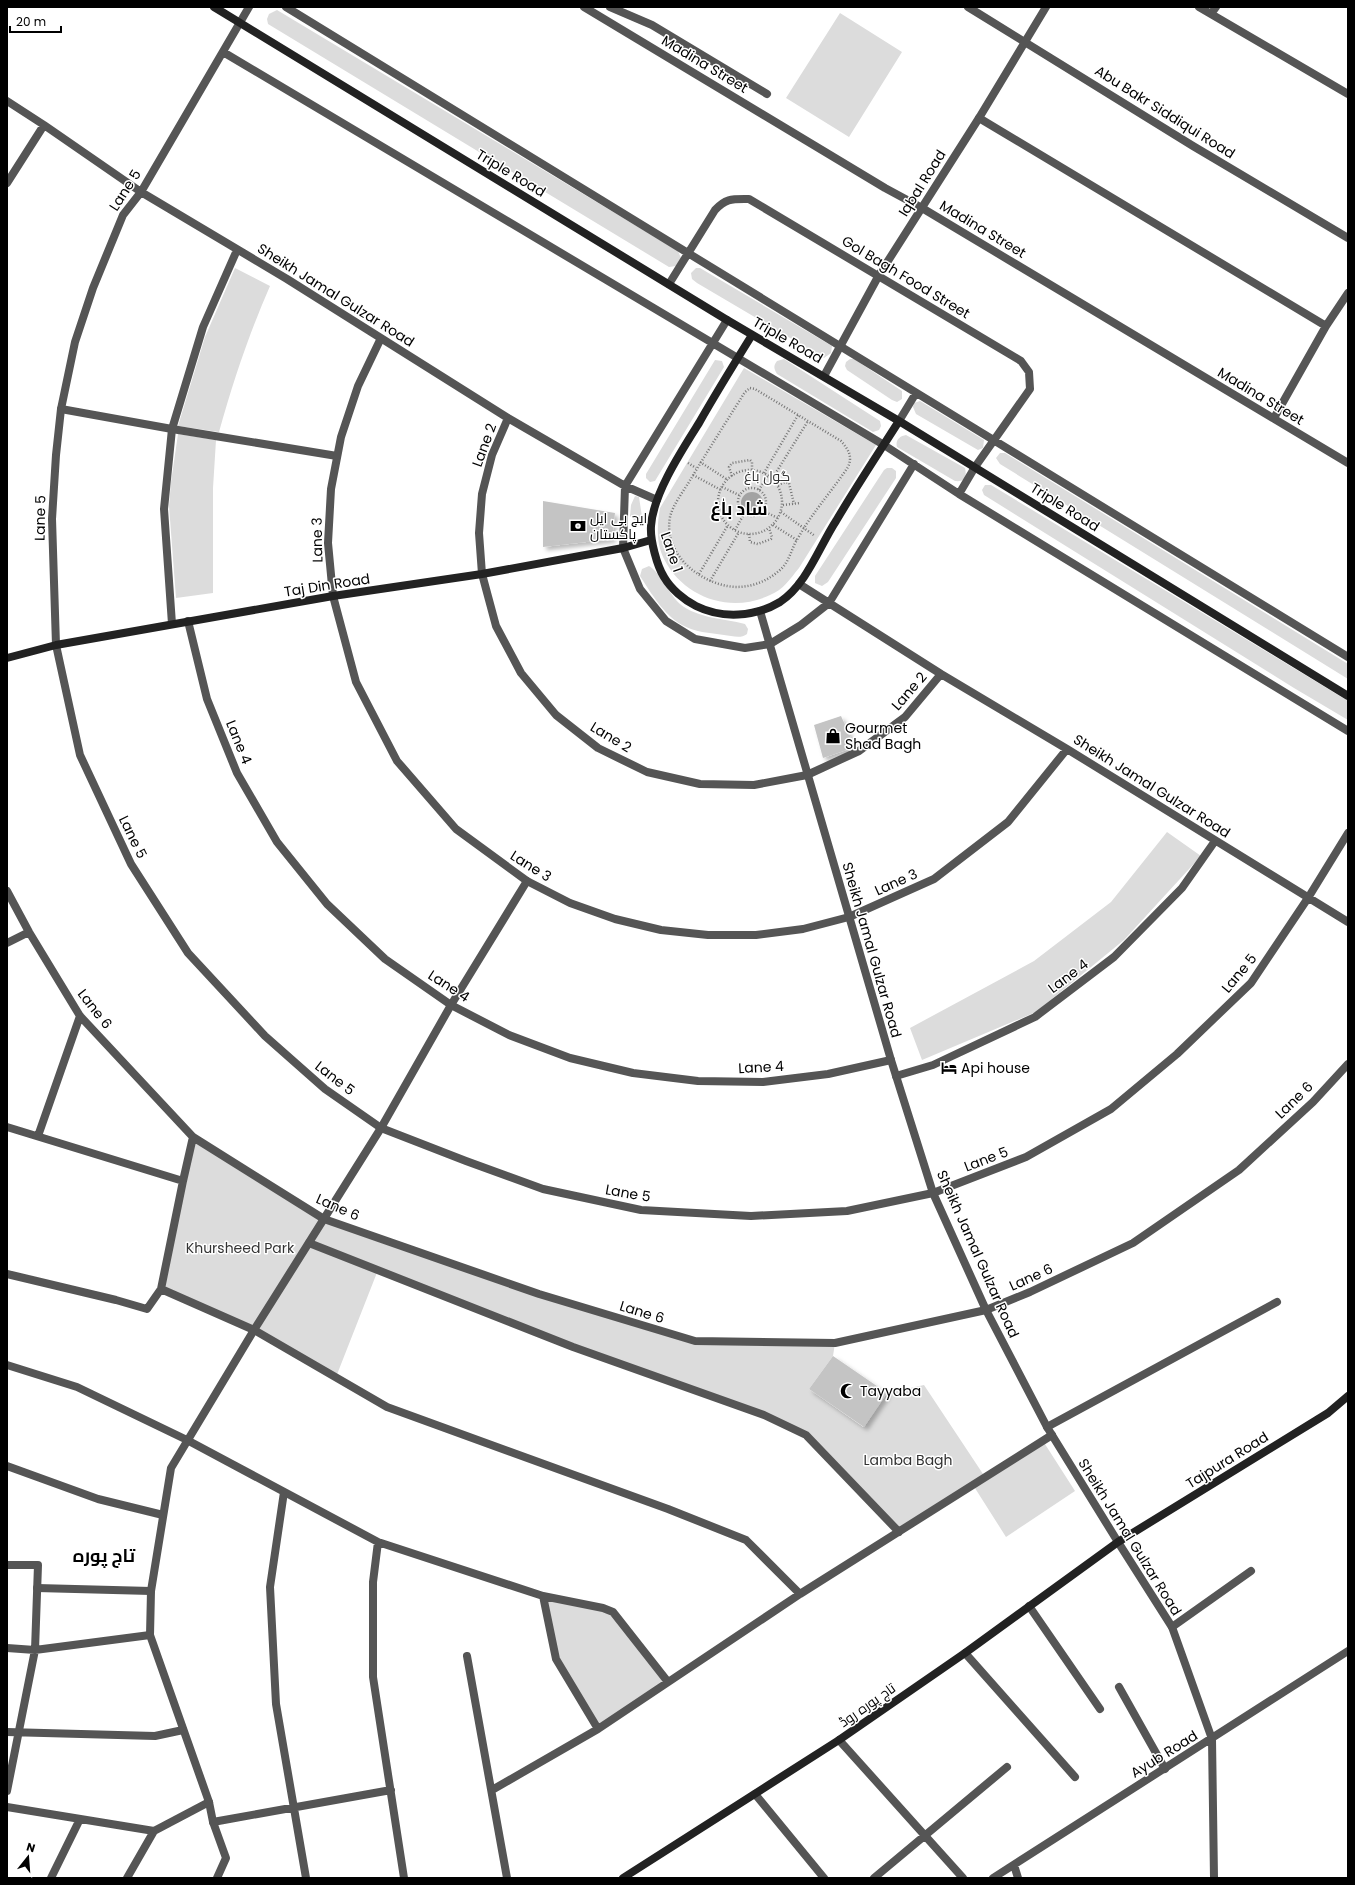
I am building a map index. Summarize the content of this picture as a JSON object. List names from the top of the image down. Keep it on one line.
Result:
{"streets":{"main road":["Triple Road","Lane 1","Taj Din Road","Tajpura Road","تاج پورہ روڈ"],"street":["Madina Street","Abu Bakr Siddiqui Road","Iqbal Road","Lane 5","Gol Bagh Food Street","Sheikh Jamal Gulzar Road","Lane 2","Lane 3","Lane 4","Lane 6","Ayub Road"]},"crossings":[["Madina Street","Iqbal Road"],["Abu Bakr Siddiqui Road","Iqbal Road"],["Triple Road","Iqbal Road"],["Triple Road","Lane 5"],["Triple Road","Gol Bagh Food Street"],["Triple Road","Lane 1"],["Iqbal Road","Gol Bagh Food Street"],["Lane 5","Sheikh Jamal Gulzar Road"],["Lane 5","Taj Din Road"],["Sheikh Jamal Gulzar Road","Lane 2"],["Sheikh Jamal Gulzar Road","Lane 3"],["Sheikh Jamal Gulzar Road","Lane 1"],["Sheikh Jamal Gulzar Road","Lane 4"],["Sheikh Jamal Gulzar Road","Lane 6"],["Sheikh Jamal Gulzar Road","Tajpura Road"],["Sheikh Jamal Gulzar Road","تاج پورہ روڈ"],["Sheikh Jamal Gulzar Road","Ayub Road"],["Lane 2","Taj Din Road"],["Lane 3","Taj Din Road"],["Lane 1","Taj Din Road"],["Taj Din Road","Lane 4"],["Tajpura Road","تاج پورہ روڈ"]],"districts":["شاد باٰغ","تاج پورہ"],"parks":["گول باغ","Khursheed Park","Lamba Bagh"],"places":{"bank":["ایچ بی ایل پاکستان"],"shop":["Gourmet Shad Bagh"],"hotel":["Api house"],"mosque":["Tayyaba"]},"scale_bar":"20 m","north":"top"}
